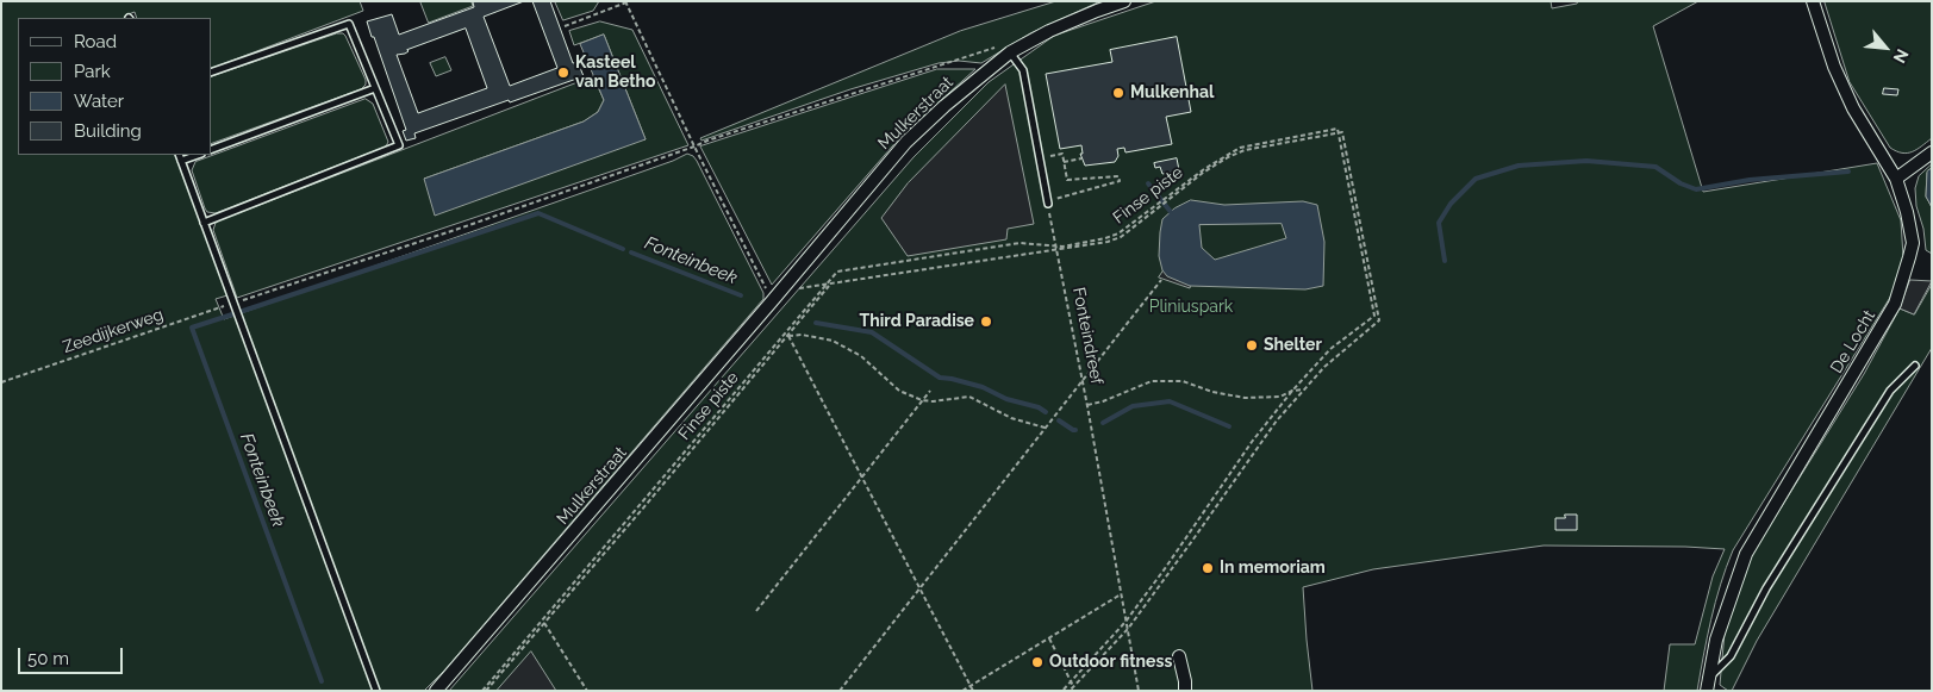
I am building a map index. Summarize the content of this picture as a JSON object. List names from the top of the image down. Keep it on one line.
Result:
{"streets":{"street":["Mulkerstraat","De Locht"],"path":["Finse piste","Zeedijkerweg","Fonteindreef"]},"crossings":[["Mulkerstraat","Zeedijkerweg"],["Finse piste","Fonteindreef"]],"water":["Fonteinbeek"],"parks":["Pliniuspark"],"places":["Kasteel van Betho","Mulkenhal","Third Paradise","Shelter","In memoriam","Outdoor fitness"],"legend":["Road","Park","Water","Building"],"scale_bar":"50 m","north":"bottom right"}
